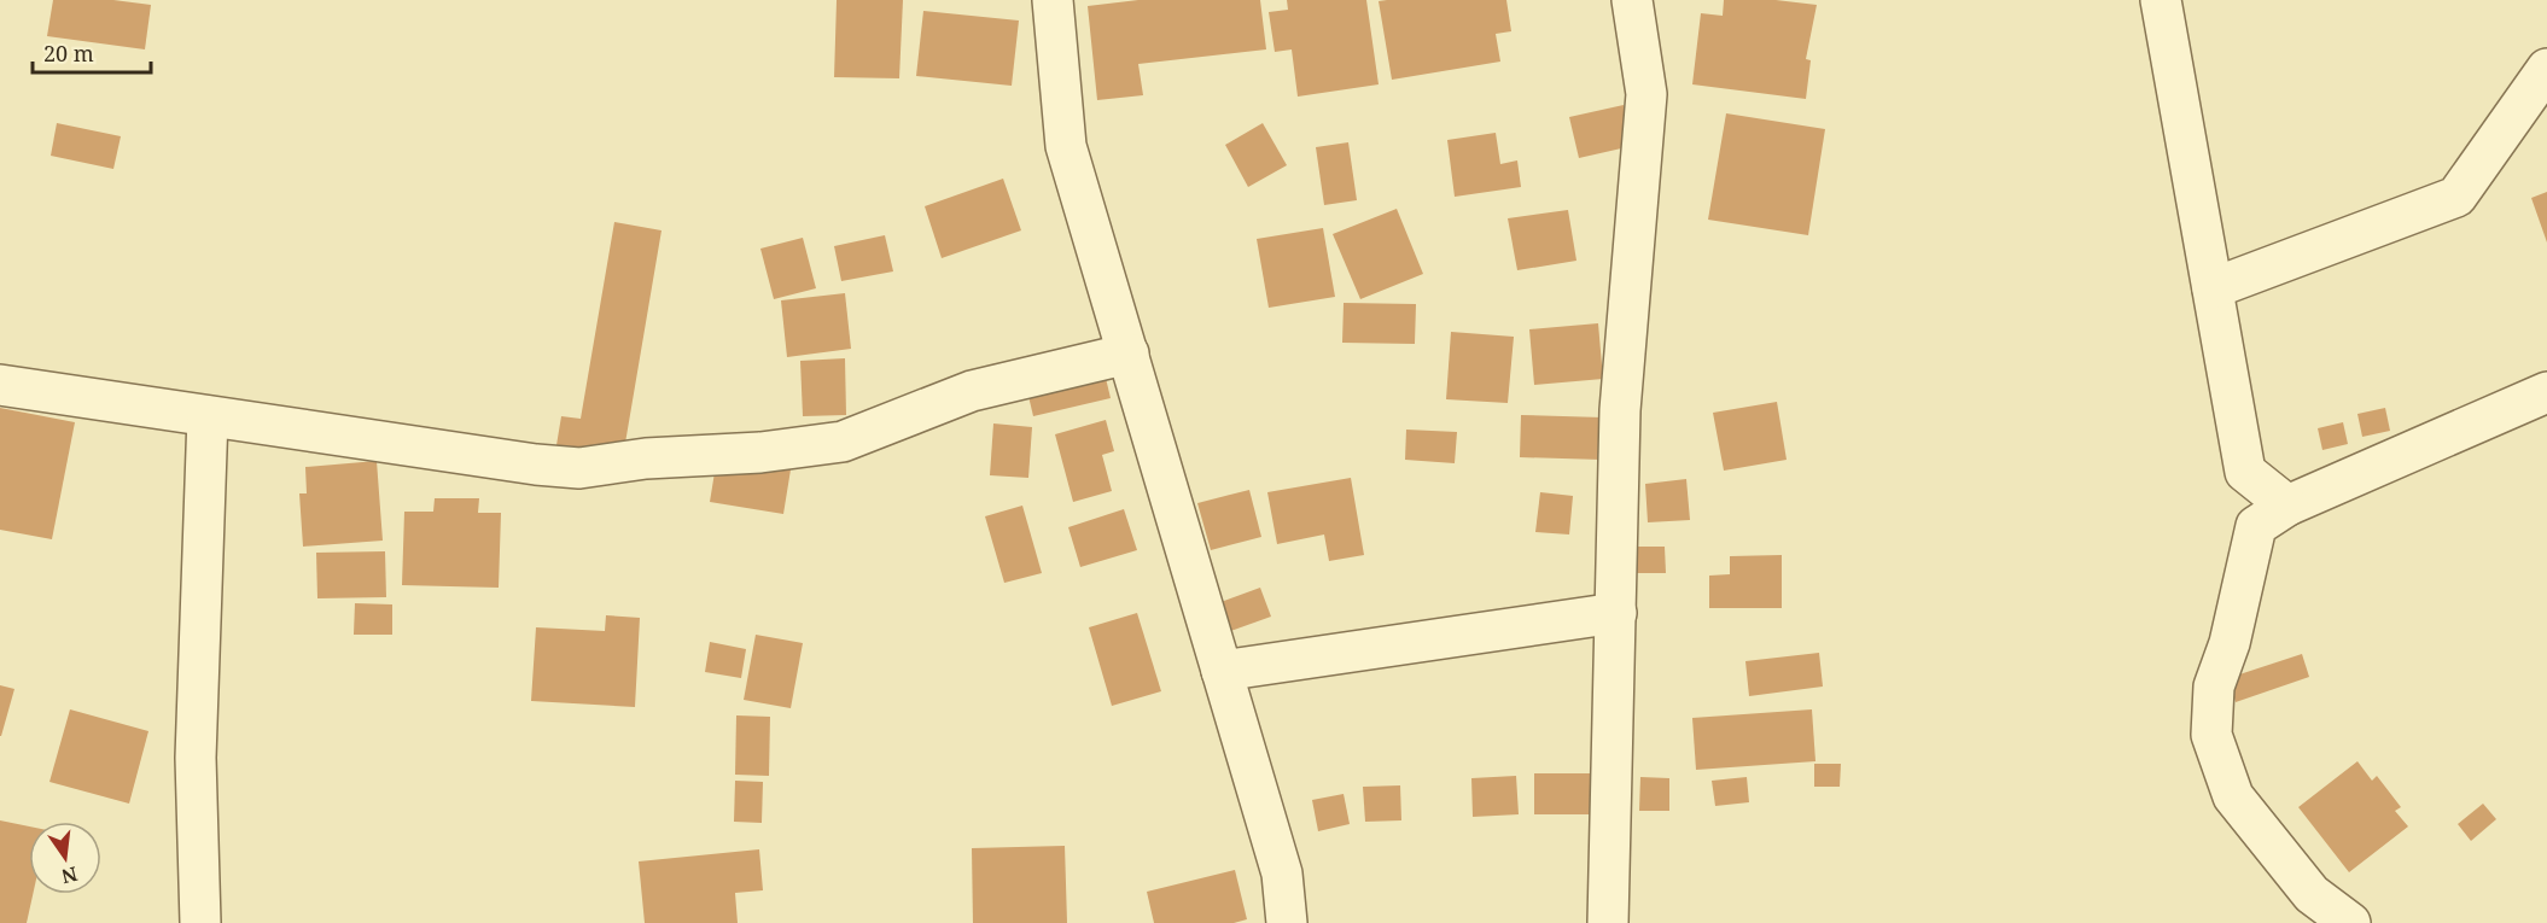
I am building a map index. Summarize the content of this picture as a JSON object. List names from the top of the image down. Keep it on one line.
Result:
{"scale_bar":"20 m","north":"bottom"}
